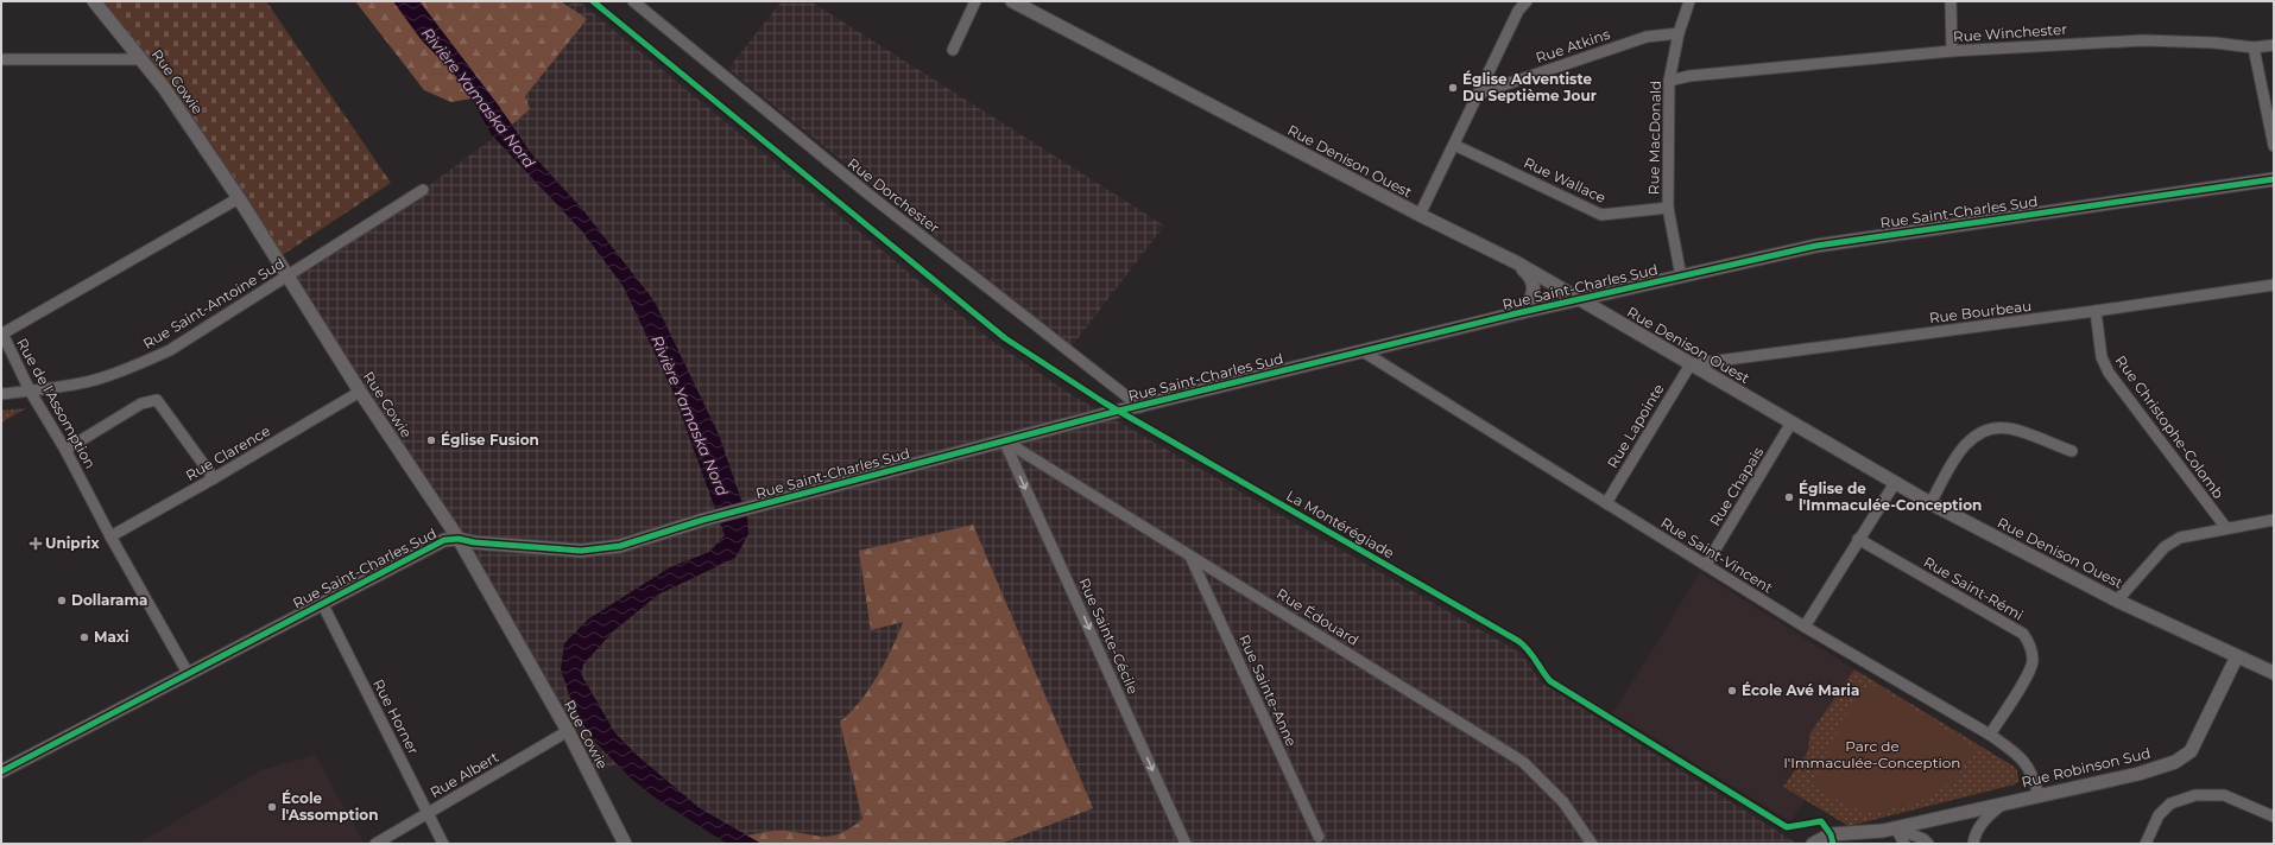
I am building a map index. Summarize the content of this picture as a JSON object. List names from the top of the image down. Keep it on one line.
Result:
{"streets":{"street":["Rue Winchester","Rue Atkins","Rue Cowie","Rue MacDonald","Rue Denison Ouest","Rue Wallace","Rue Dorchester","Rue Saint-Charles Sud","Rue Saint-Antoine Sud","Rue Bourbeau","Rue de l'Assomption","Rue Lapointe","Rue Christophe-Colomb","Rue Clarence","Rue Chapais","Rue Saint-Vincent","Rue Saint-Rémi","Rue Édouard","Rue Sainte-Cécile","Rue Sainte-Anne","Rue Horner","Rue Robinson Sud","Rue Albert"],"cycle path":["La Montérégiade"]},"crossings":[["Rue Winchester","Rue MacDonald"],["Rue Atkins","Rue MacDonald"],["Rue Cowie","Rue Saint-Charles Sud"],["Rue Cowie","Rue Saint-Antoine Sud"],["Rue Cowie","Rue de l'Assomption"],["Rue Cowie","Rue Clarence"],["Rue Cowie","Rue Albert"],["Rue MacDonald","Rue Wallace"],["Rue MacDonald","Rue Saint-Charles Sud"],["Rue Denison Ouest","Rue Saint-Charles Sud"],["Rue Denison Ouest","Rue Bourbeau"],["Rue Denison Ouest","Rue Lapointe"],["Rue Denison Ouest","Rue Chapais"],["Rue Denison Ouest","Rue Robinson Sud"],["Rue Dorchester","Rue Saint-Charles Sud"],["Rue Saint-Charles Sud","Rue de l'Assomption"],["Rue Saint-Charles Sud","Rue Saint-Vincent"],["Rue Saint-Charles Sud","Rue Édouard"],["Rue Saint-Charles Sud","Rue Sainte-Cécile"],["Rue Saint-Charles Sud","Rue Horner"],["Rue Saint-Antoine Sud","Rue de l'Assomption"],["Rue Bourbeau","Rue Lapointe"],["Rue Bourbeau","Rue Christophe-Colomb"],["Rue de l'Assomption","Rue Clarence"],["Rue Lapointe","Rue Saint-Vincent"],["Rue Chapais","Rue Saint-Vincent"],["Rue Saint-Vincent","Rue Saint-Rémi"],["Rue Saint-Vincent","Rue Robinson Sud"],["Rue Édouard","Rue Sainte-Cécile"],["Rue Édouard","Rue Sainte-Anne"],["Rue Horner","Rue Albert"]],"one_way":["Rue Sainte-Cécile"],"water":["Rivière Yamaska Nord"],"parks":["Parc de l'Immaculée-Conception"],"places":{"other":["Église Adventiste Du Septième Jour","Église Fusion","Église de l'Immaculée-Conception","Dollarama","Maxi","École Avé Maria","École l'Assomption"],"health":["Uniprix"]}}
